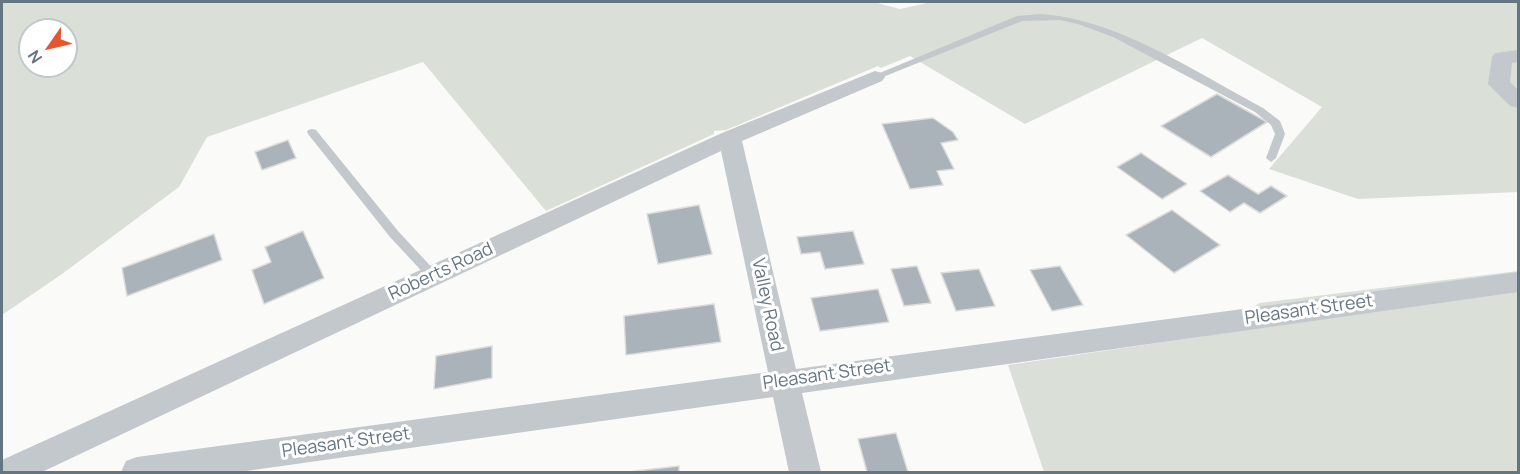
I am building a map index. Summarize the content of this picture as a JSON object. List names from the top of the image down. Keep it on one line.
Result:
{"streets":{"street":["Roberts Road","Valley Road","Pleasant Street"]},"crossings":[["Roberts Road","Valley Road"],["Valley Road","Pleasant Street"]],"north":"bottom left"}
